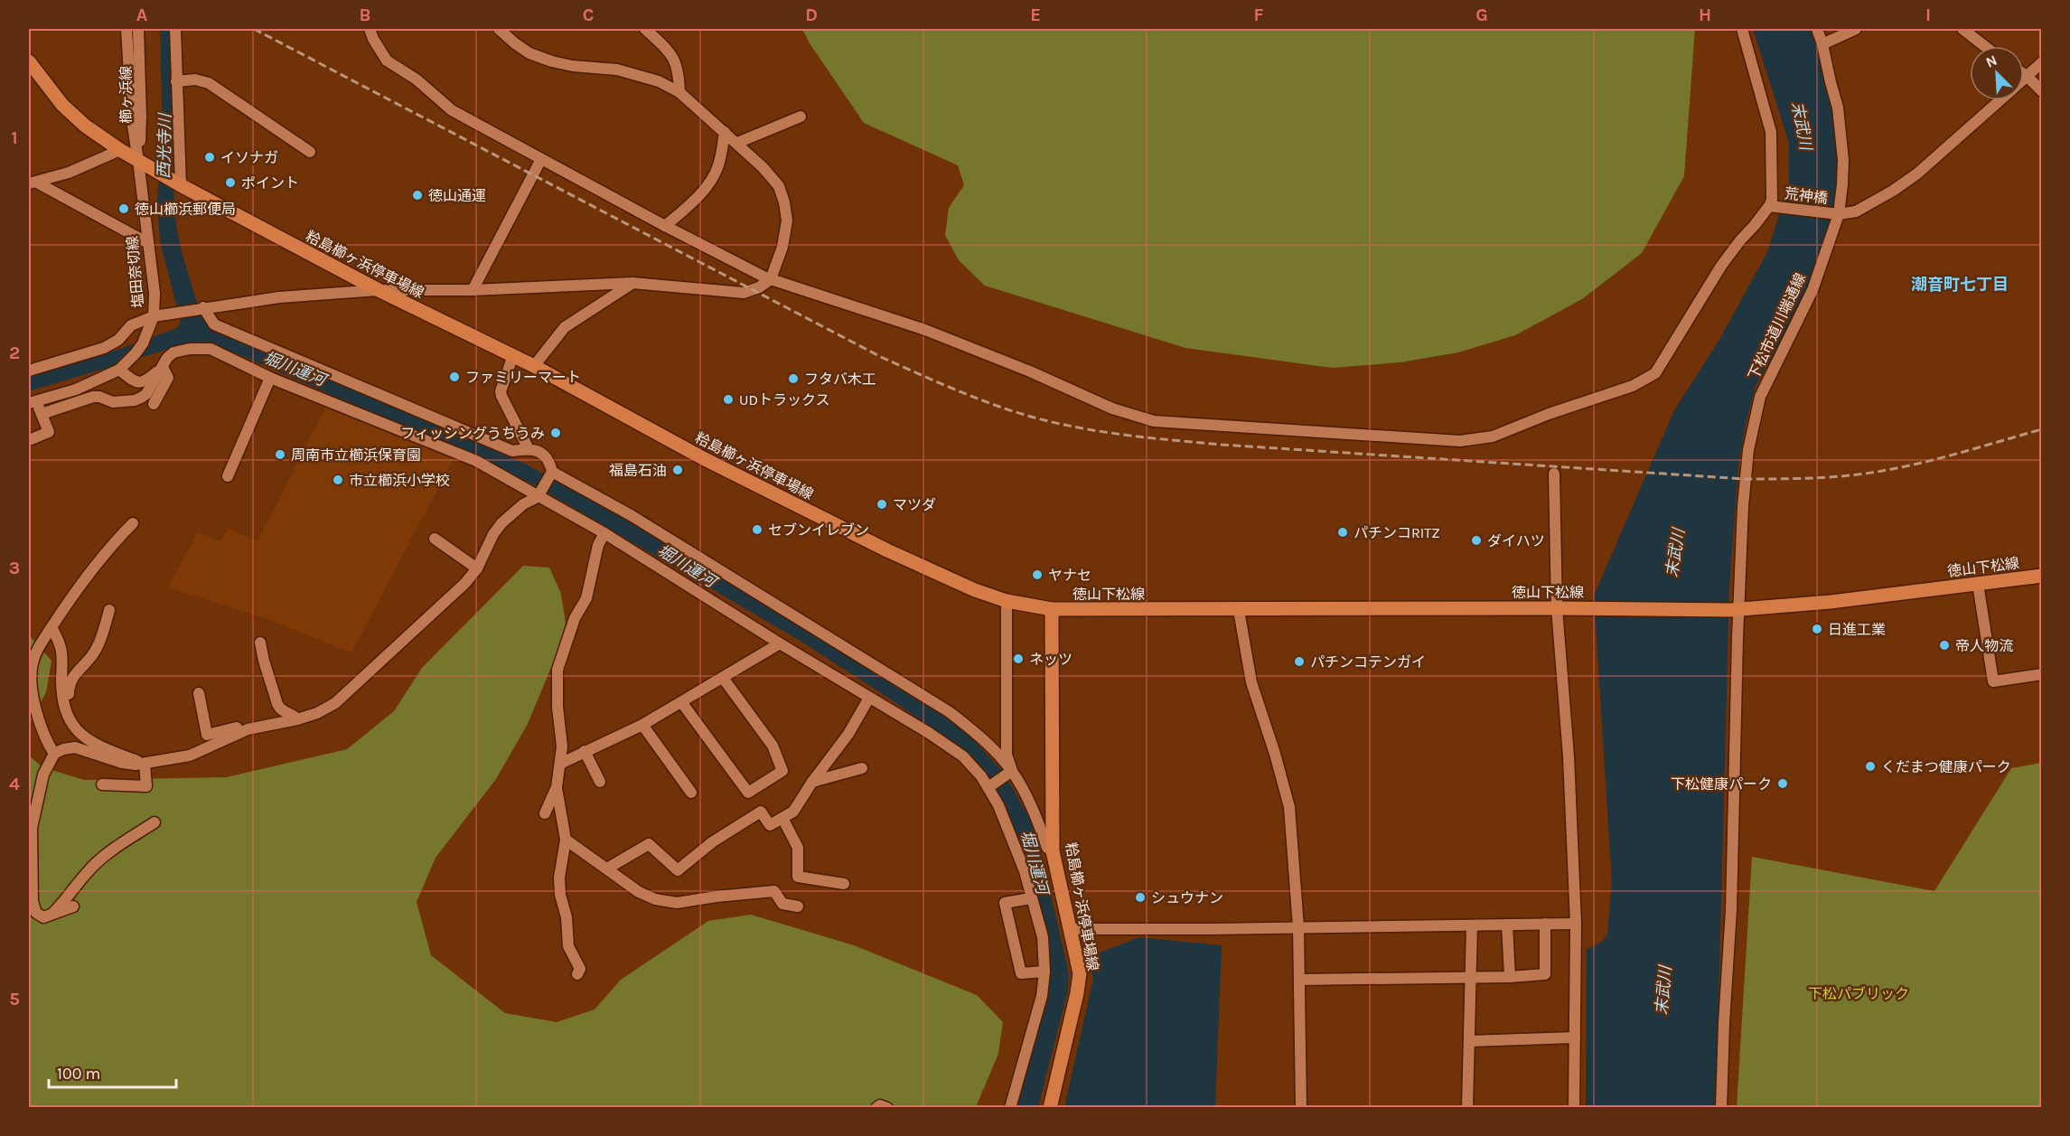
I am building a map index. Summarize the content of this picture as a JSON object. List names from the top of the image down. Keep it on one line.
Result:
{"streets":{"main road":["粭島櫛ヶ浜停車場線","徳山下松線"],"street":["櫛ヶ浜線","荒神橋","塩田奈切線","下松市道川端通線"]},"crossings":[["櫛ヶ浜線","粭島櫛ヶ浜停車場線"],["櫛ヶ浜線","塩田奈切線"],["荒神橋","下松市道川端通線"],["粭島櫛ヶ浜停車場線","塩田奈切線"],["粭島櫛ヶ浜停車場線","徳山下松線"],["下松市道川端通線","徳山下松線"]],"districts":["潮音町七丁目"],"water":["末武川","西光寺川","堀川運河"],"parks":["下松パブリック"],"places":["イソナガ","ポイント","徳山通運","徳山櫛浜郵便局","ファミリーマート","フタバ木工","UDトラックス","フィッシングうちうみ","周南市立櫛浜保育園","福島石油","市立櫛浜小学校","マツダ","セブンイレブン","パチンコRITZ","ダイハツ","ヤナセ","日進工業","帝人物流","ネッツ","パチンコテンガイ","くだまつ健康パーク","下松健康パーク","シュウナン"],"scale_bar":"100 m","north":"top left","grid":{"columns":["A","B","C","D","E","F","G","H","I"],"rows":["1","2","3","4","5"]}}
